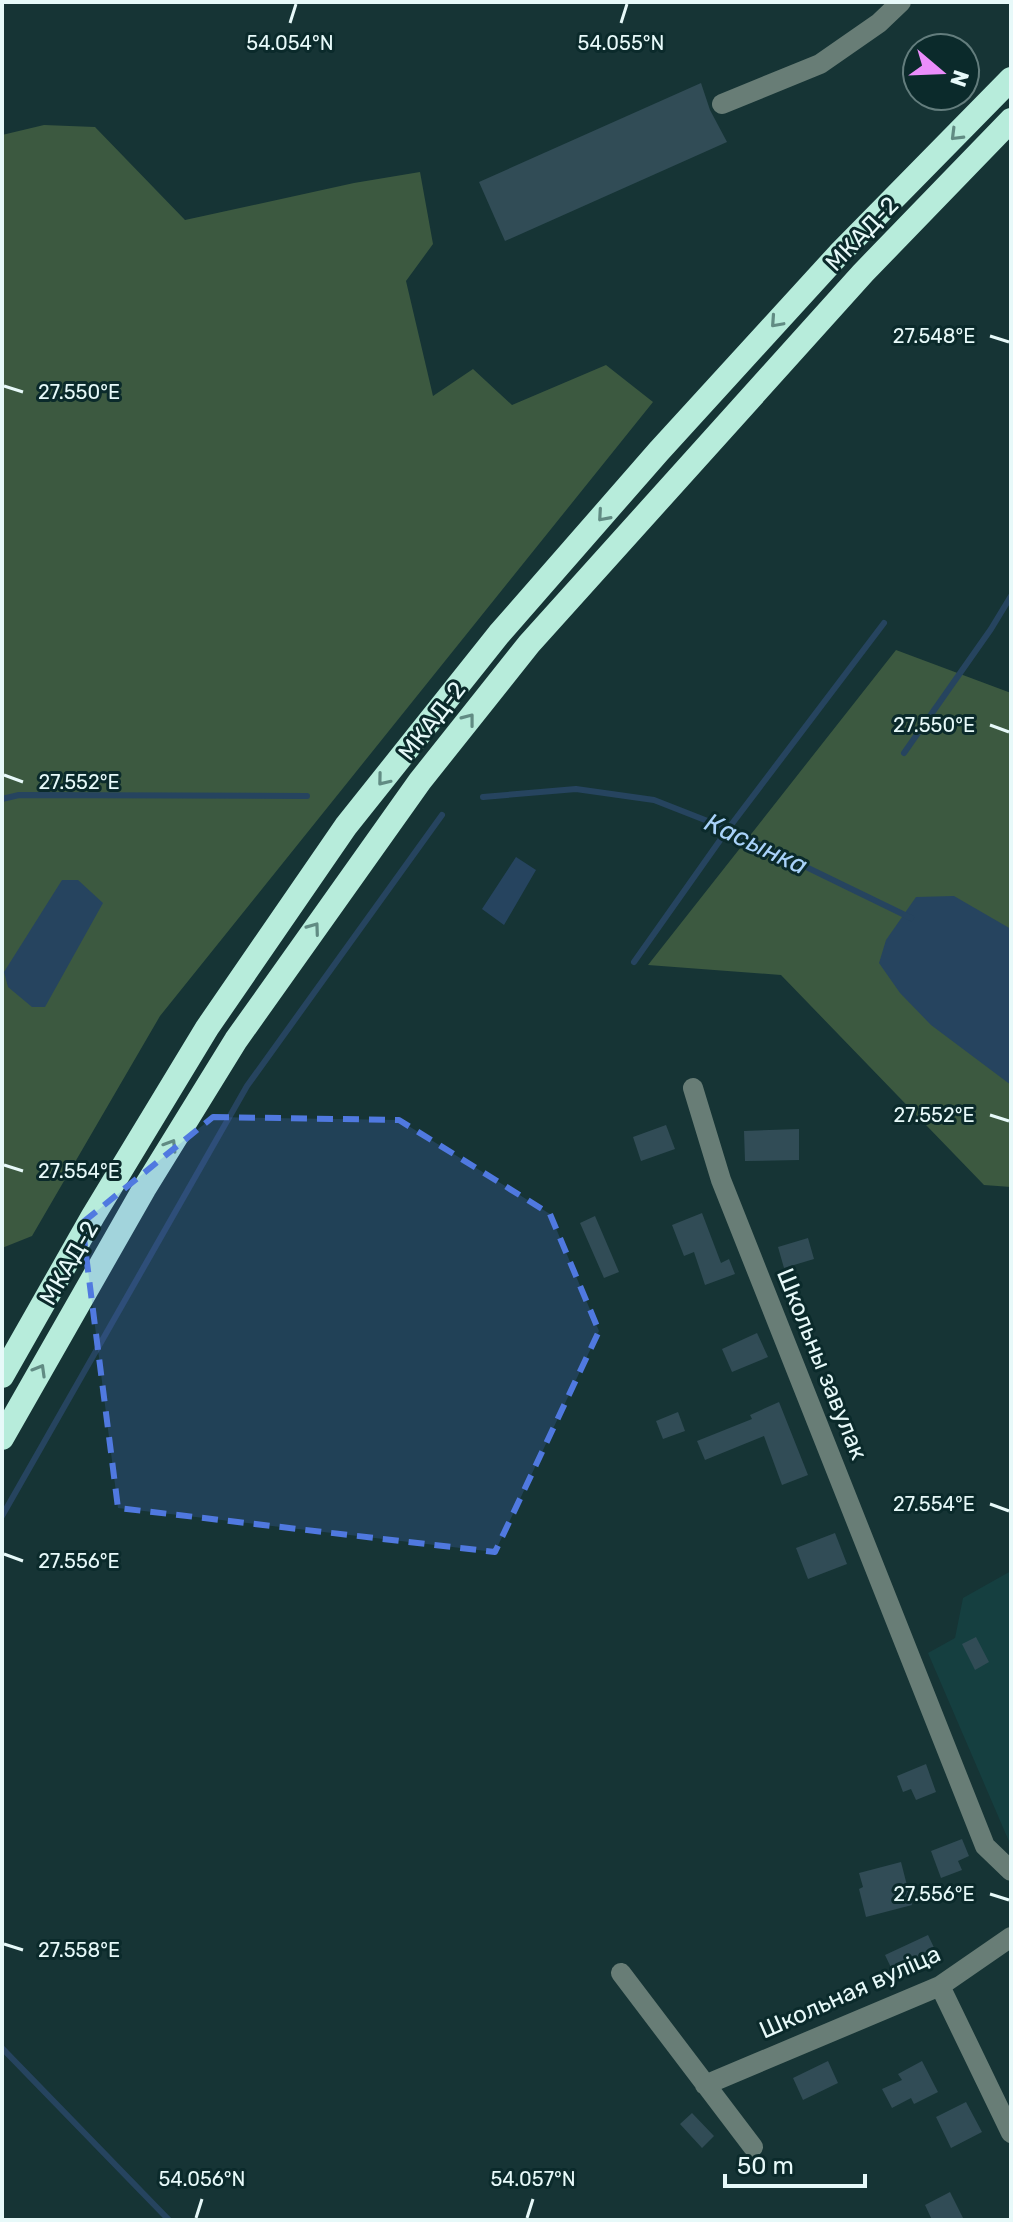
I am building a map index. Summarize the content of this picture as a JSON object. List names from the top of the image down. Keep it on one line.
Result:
{"streets":{"highway":["МКАД-2"],"street":["Школьны завулак","Школьная вуліца"]},"water":["Касынка"],"scale_bar":"50 m","north":"right","coordinates":["54.054°N","54.055°N","27.548°E","27.550°E","27.552°E","27.554°E","27.556°E","27.558°E","54.056°N","54.057°N"]}
